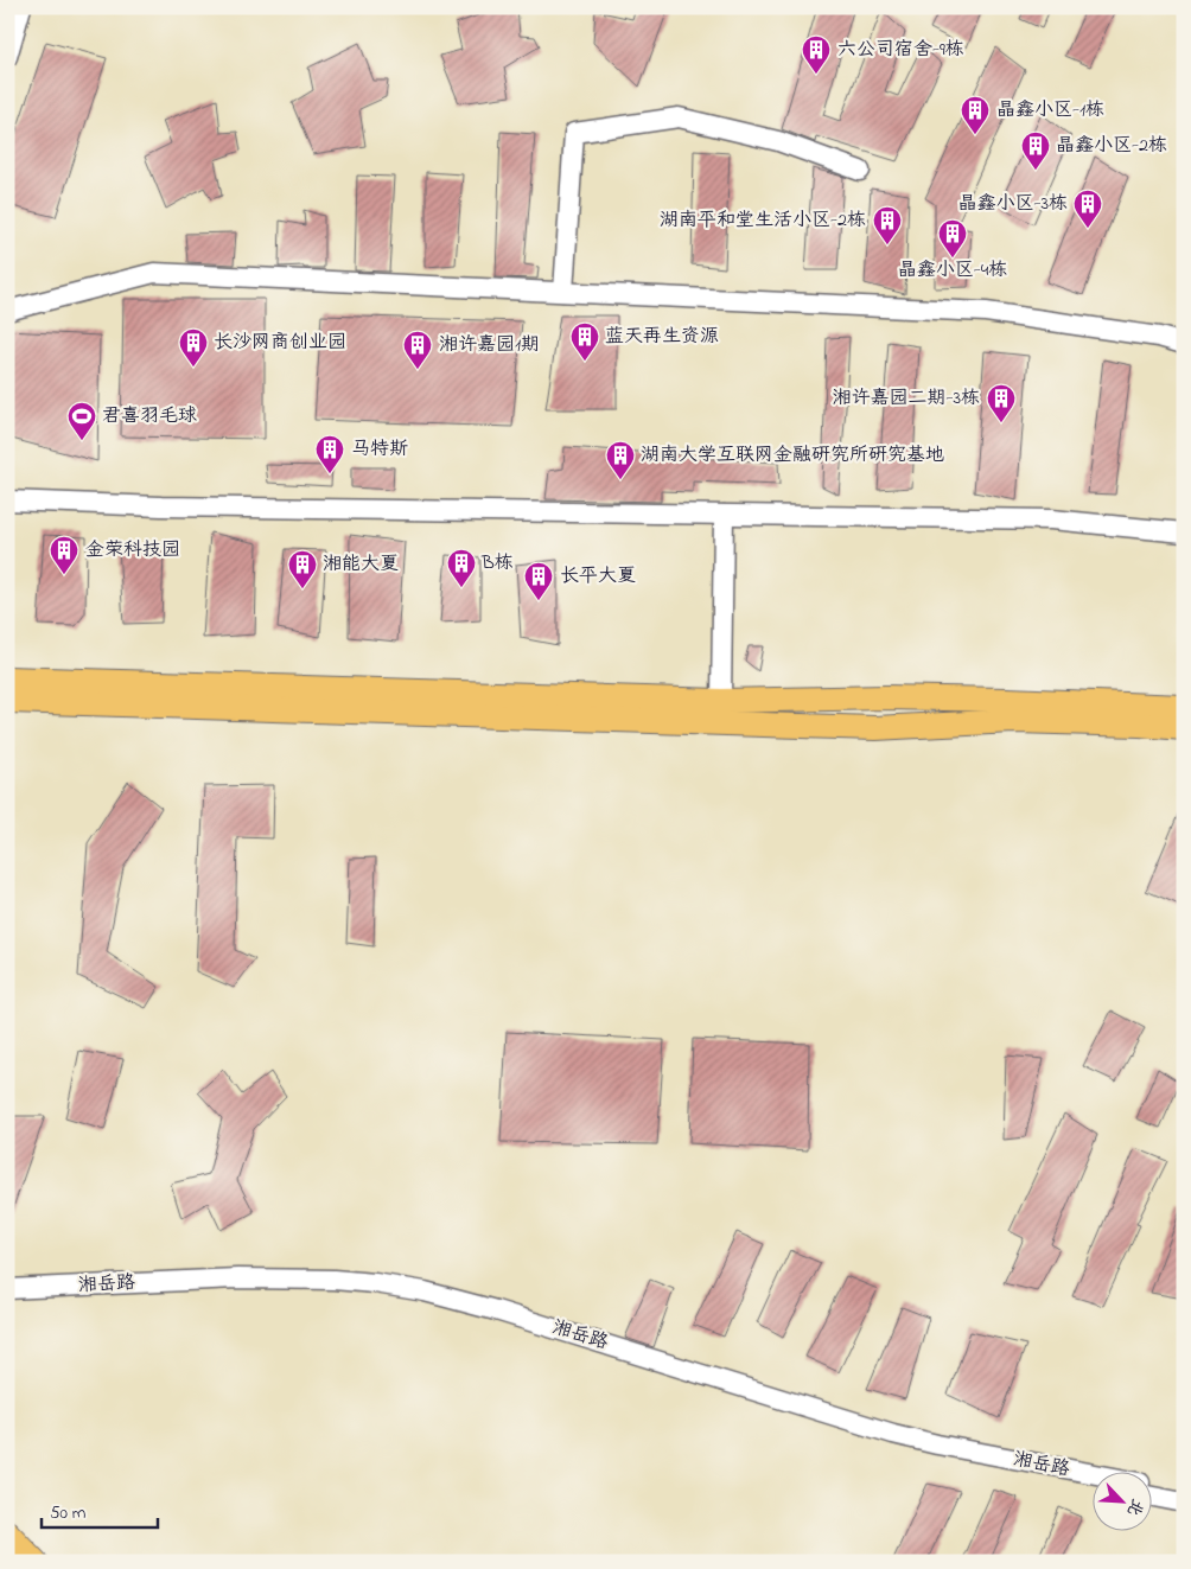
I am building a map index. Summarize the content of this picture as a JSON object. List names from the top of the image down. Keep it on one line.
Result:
{"streets":{"street":["湘岳路"]},"places":{"building":["六公司宿舍-9栋","晶鑫小区-1栋","晶鑫小区-2栋","晶鑫小区-3栋","湖南平和堂生活小区-2栋","晶鑫小区-4栋","蓝天再生资源","长沙网商创业园","湘许嘉园1期","湘许嘉园二期-3栋","马特斯","湖南大学互联网金融研究所研究基地","金荣科技园","B栋","湘能大夏","长平大夏"],"sports":["君喜羽毛球"]},"scale_bar":"50 m","north":"bottom right"}
